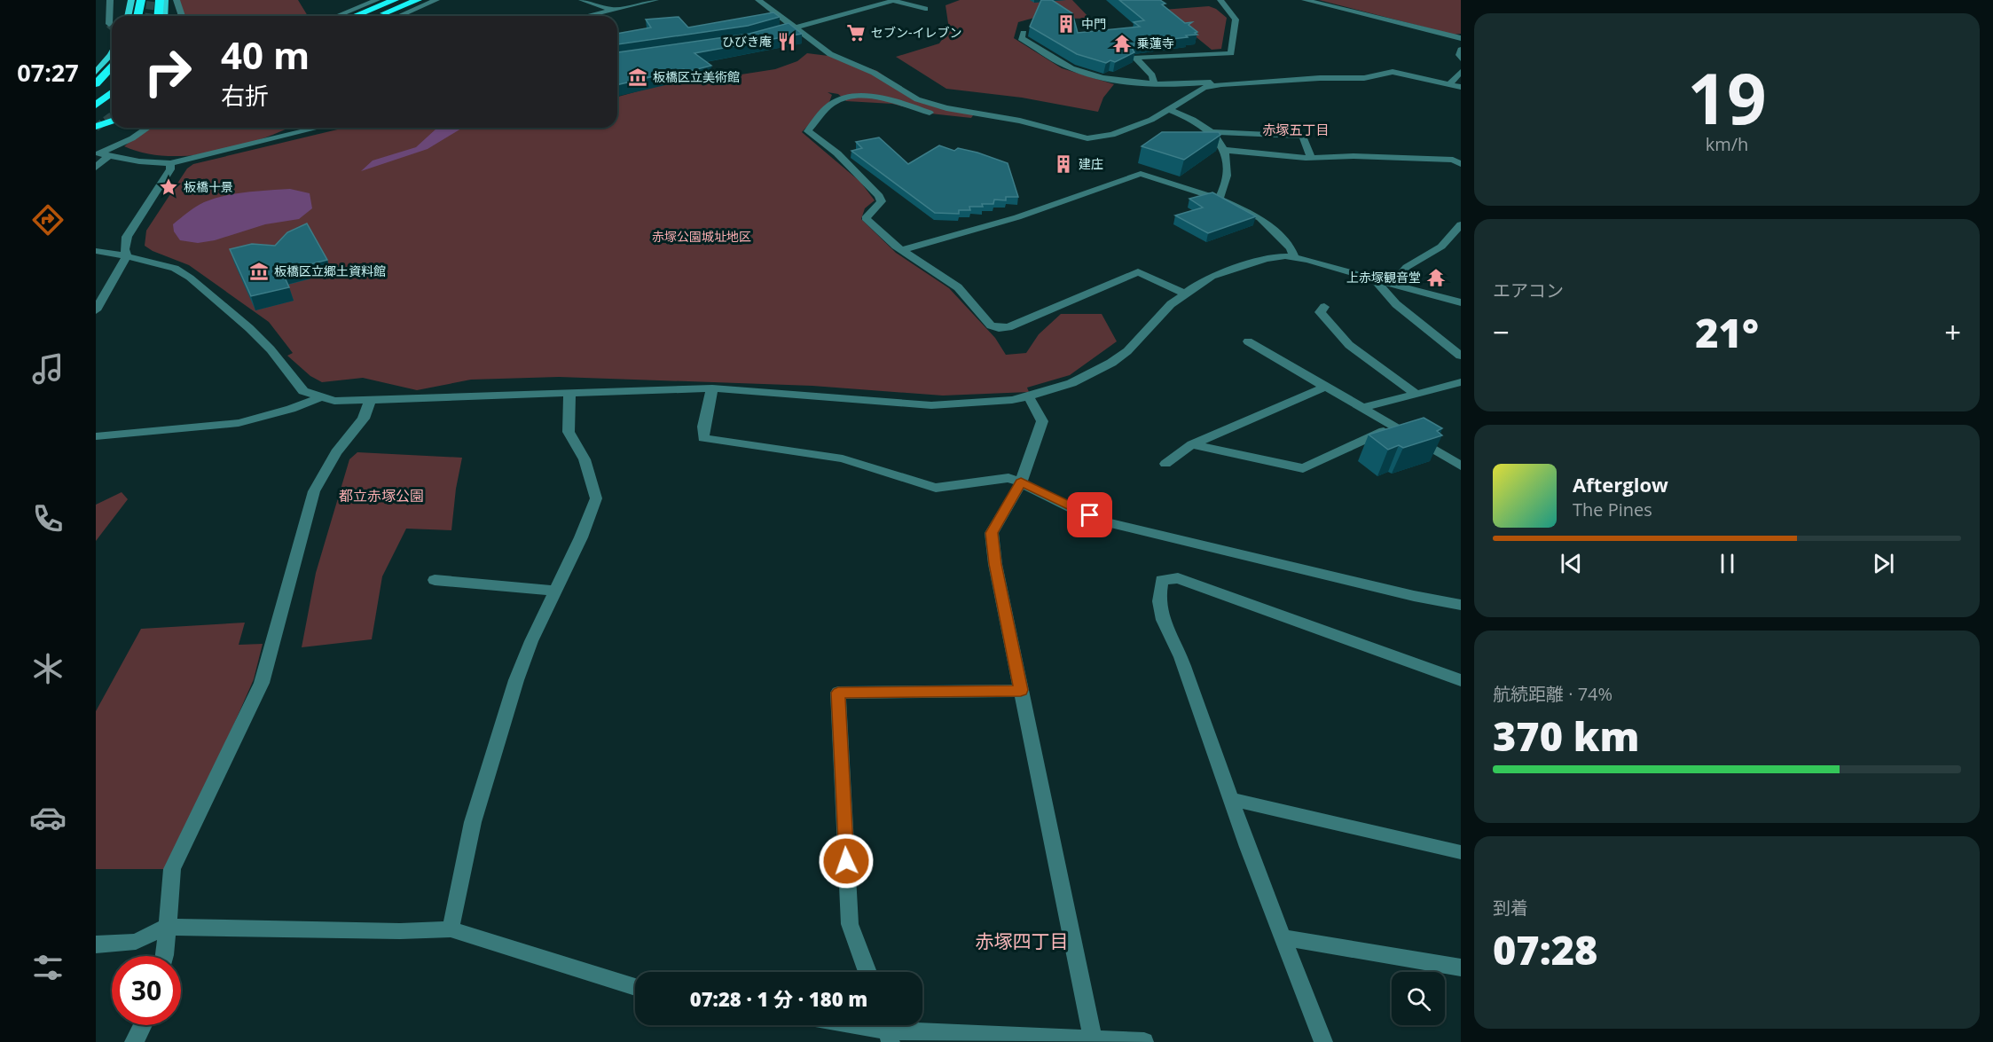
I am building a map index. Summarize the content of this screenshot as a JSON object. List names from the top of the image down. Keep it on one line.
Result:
{"districts":["赤塚五丁目","赤塚四丁目"],"parks":["赤塚公園城址地区","都立赤塚公園"],"places":{"building":["中門","建庄"],"supermarket":["セブン-イレブン"],"restaurant":["ひびき庵"],"temple":["乗蓮寺","上赤塚観音堂"],"museum":["板橋区立美術館","板橋区立郷土資料館"],"place":["板橋十景"]},"page":{"tabs":"07:27","tile":[["19","km/h"],"エアコン",["航続距離 · 74%","370 km"],["到着","07:28"]],"turn":["40 m","右折"],"heat":["−","21°","+"],"song":["Afterglow","The Pines"],"limit":"30","trip":"07:28 · 1 分 · 180 m"}}
